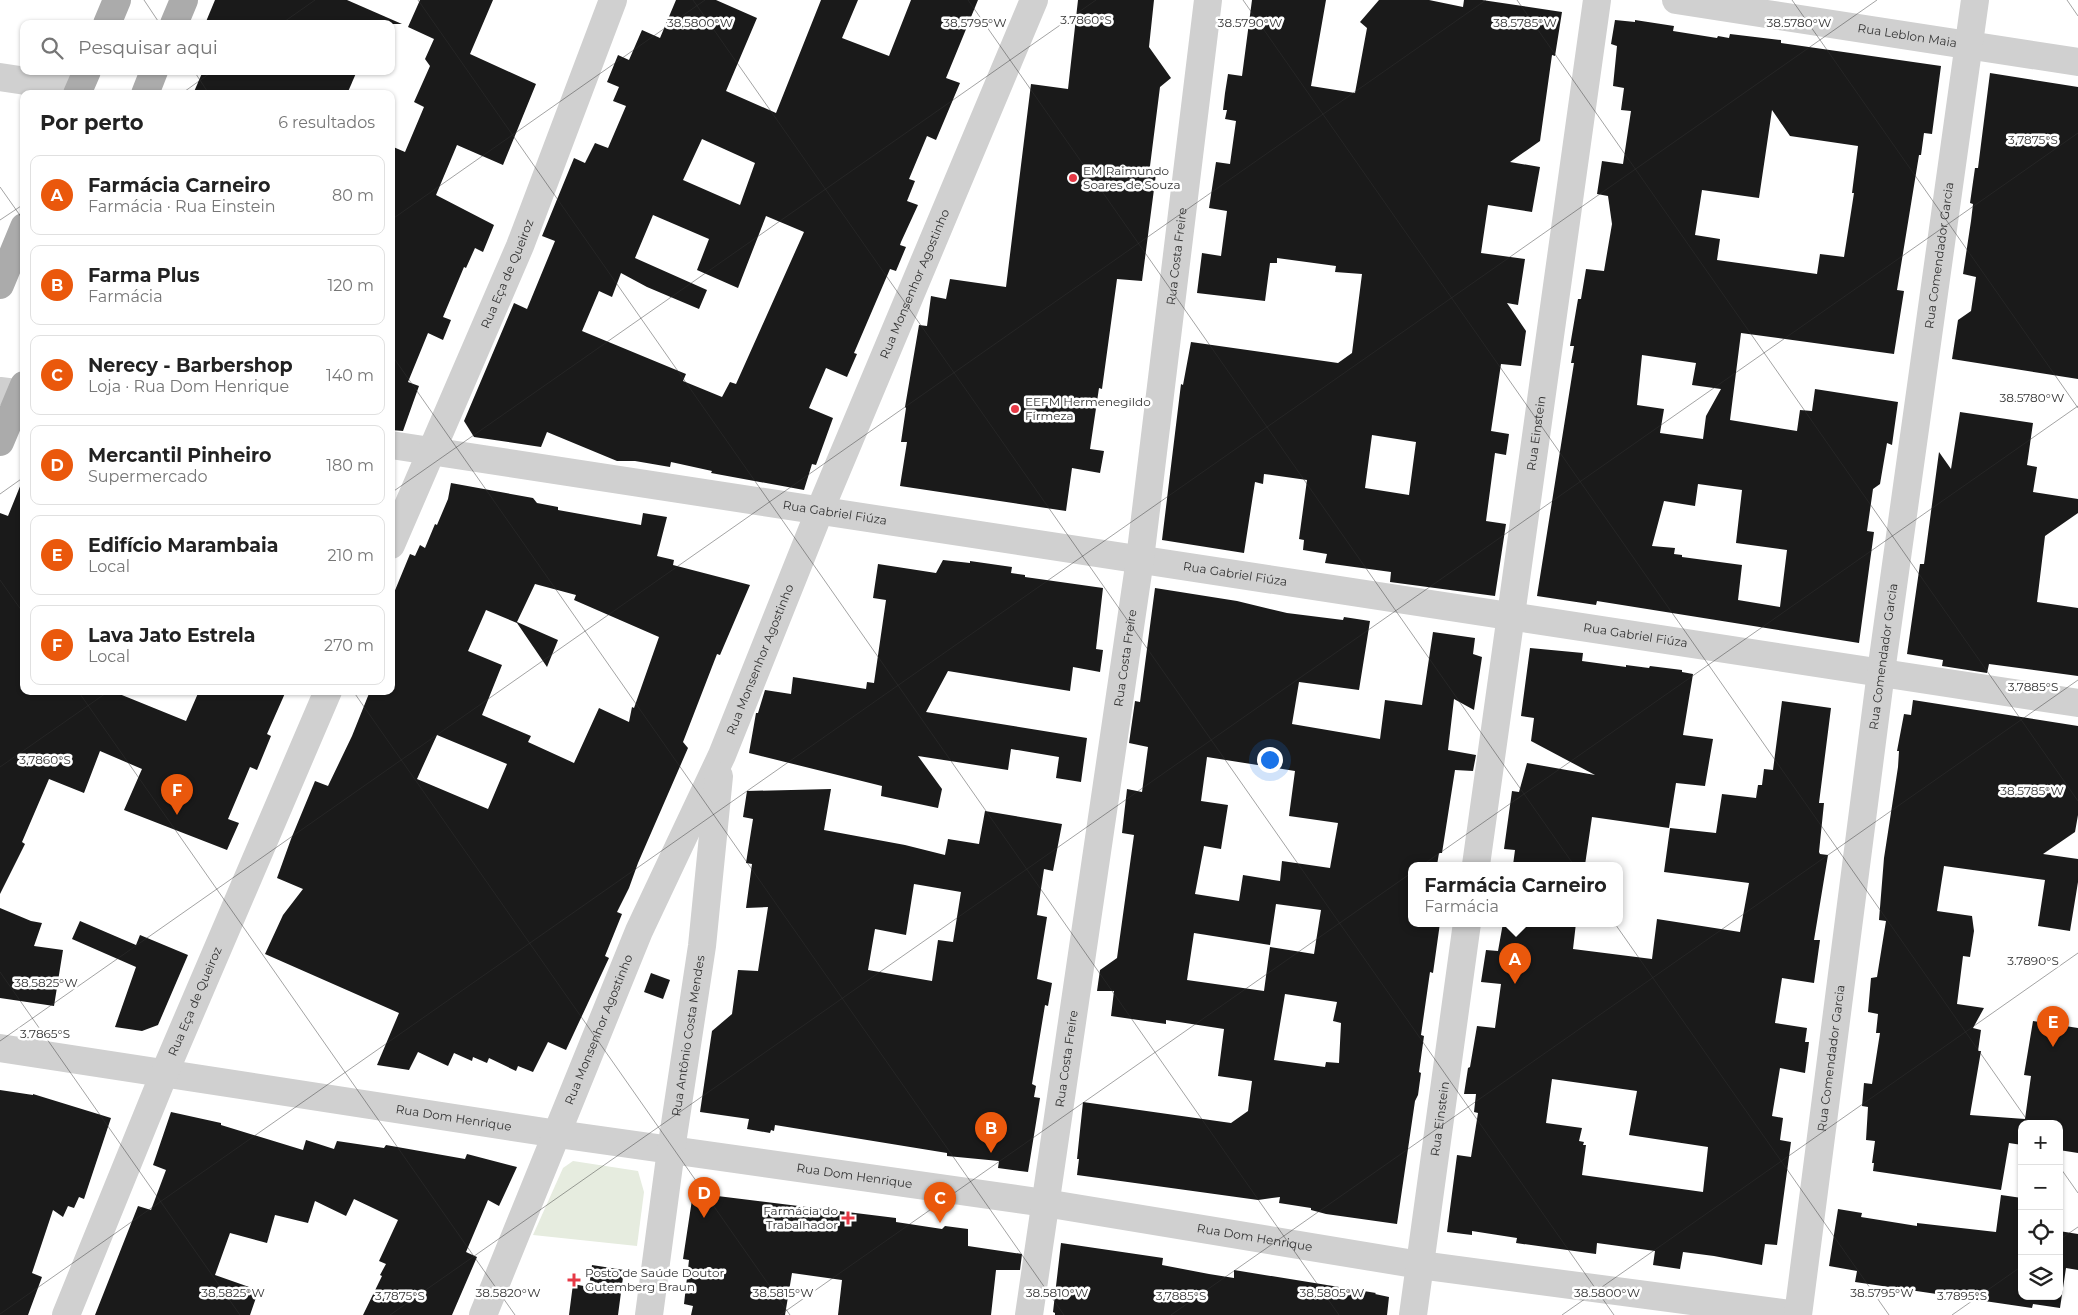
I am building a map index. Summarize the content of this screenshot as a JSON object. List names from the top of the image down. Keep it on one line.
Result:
{"streets":{"street":["Rua Leblon Maia","Rua Comendador Garcia","Rua Costa Freire","Rua Eça de Queiroz","Rua Monsenhor Agostinho","Rua Einstein","Rua Gabriel Fiúza","Rua Antônio Costa Mendes","Rua Dom Henrique"]},"crossings":[["Rua Leblon Maia","Rua Comendador Garcia"],["Rua Comendador Garcia","Rua Gabriel Fiúza"],["Rua Comendador Garcia","Rua Dom Henrique"],["Rua Costa Freire","Rua Gabriel Fiúza"],["Rua Costa Freire","Rua Dom Henrique"],["Rua Eça de Queiroz","Rua Gabriel Fiúza"],["Rua Eça de Queiroz","Rua Dom Henrique"],["Rua Monsenhor Agostinho","Rua Gabriel Fiúza"],["Rua Monsenhor Agostinho","Rua Antônio Costa Mendes"],["Rua Monsenhor Agostinho","Rua Dom Henrique"],["Rua Einstein","Rua Gabriel Fiúza"],["Rua Einstein","Rua Dom Henrique"],["Rua Antônio Costa Mendes","Rua Dom Henrique"]],"places":{"other":["EM Raimundo Soares de Souza","EEFM Hermenegildo Firmeza"],"health":["Farmácia do Trabalhador","Posto de Saúde Doutor Gutemberg Braun"]},"page":{"search":"Pesquisar aqui","heading":["Por perto","6 resultados"],"list":[{"mark":"A","name":"Farmácia Carneiro","note":"Farmácia · Rua Einstein","value":"80 m"},{"mark":"B","name":"Farma Plus","note":"Farmácia","value":"120 m"},{"mark":"C","name":"Nerecy - Barbershop","note":"Loja · Rua Dom Henrique","value":"140 m"},{"mark":"D","name":"Mercantil Pinheiro","note":"Supermercado","value":"180 m"},{"mark":"E","name":"Edifício Marambaia","note":"Local","value":"210 m"},{"mark":"F","name":"Lava Jato Estrela","note":"Local","value":"270 m"}],"pins":["F","A","E","B","D","C"],"popup":["Farmácia Carneiro","Farmácia"],"map_buttons":["+","−"]},"coordinates":["3.7860°S","38.5790°W","38.5800°W","38.5795°W","38.5785°W","38.5780°W","3.7875°S","3.7885°S","3.7890°S","38.5825°W","3.7865°S","38.5820°W","38.5815°W","38.5810°W","38.5805°W","3.7895°S"]}
